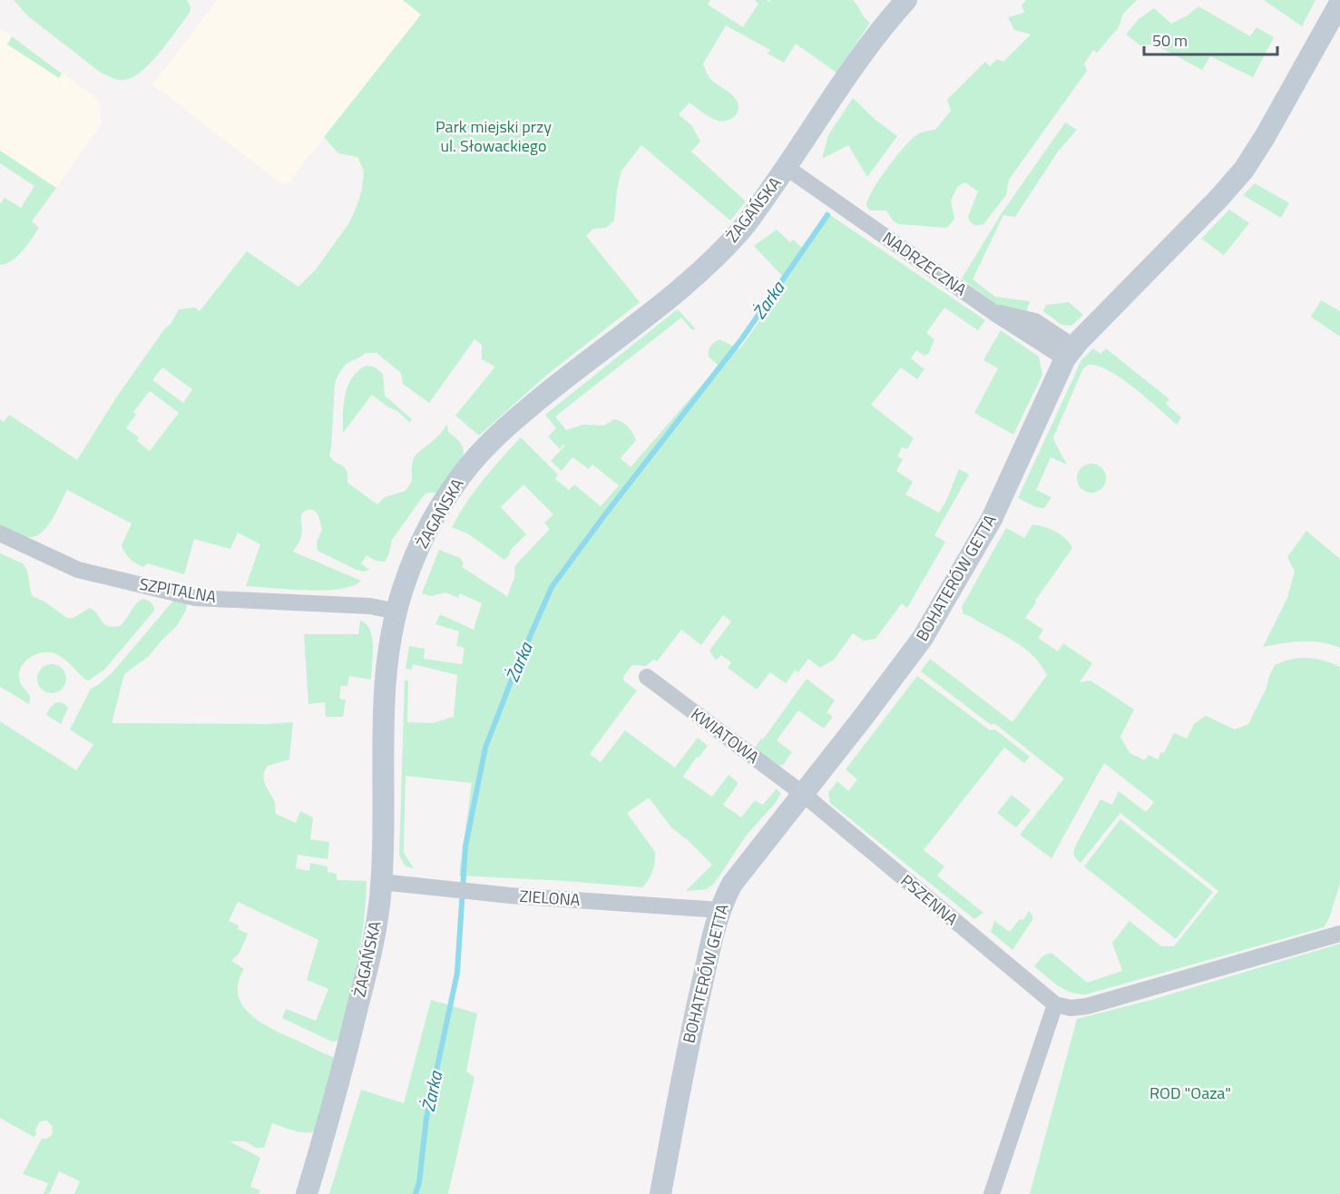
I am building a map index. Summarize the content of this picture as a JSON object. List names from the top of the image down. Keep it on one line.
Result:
{"streets":{"street":["ŻAGAŃSKA","NADRZECZNA","BOHATERÓW GETTA","SZPITALNA","KWIATOWA","ZIELONA","PSZENNA"]},"crossings":[["ŻAGAŃSKA","NADRZECZNA"],["ŻAGAŃSKA","SZPITALNA"],["ŻAGAŃSKA","ZIELONA"],["NADRZECZNA","BOHATERÓW GETTA"],["BOHATERÓW GETTA","KWIATOWA"],["BOHATERÓW GETTA","ZIELONA"],["BOHATERÓW GETTA","PSZENNA"],["KWIATOWA","PSZENNA"]],"water":["Żarka"],"parks":["Park miejski przy ul. Słowackiego","ROD \"Oaza\""],"scale_bar":"50 m"}
